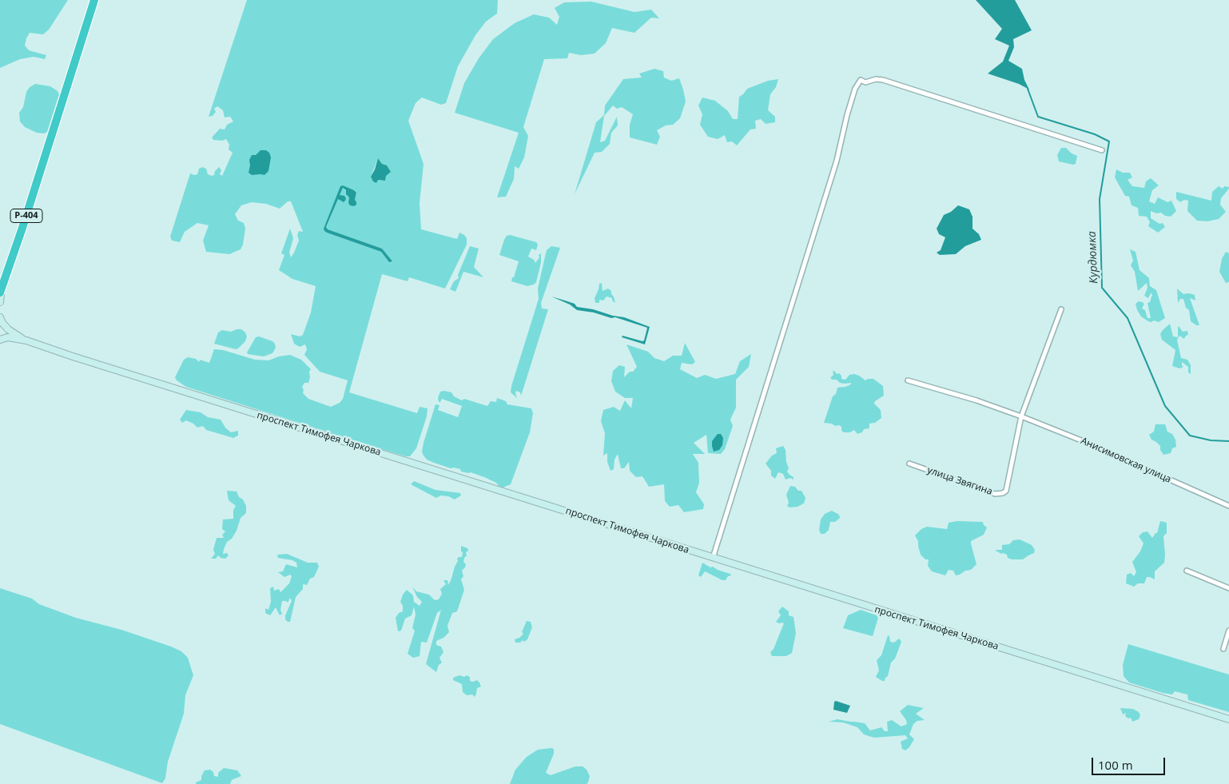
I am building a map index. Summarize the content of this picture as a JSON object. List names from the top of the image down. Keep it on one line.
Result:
{"streets":{"highway":["Р-404"],"main road":["проспект Тимофея Чаркова"],"street":["Анисимовская улица","улица Звягина"]},"crossings":[["Анисимовская улица","улица Звягина"]],"water":["Курдюмка"],"scale_bar":"100 m"}
